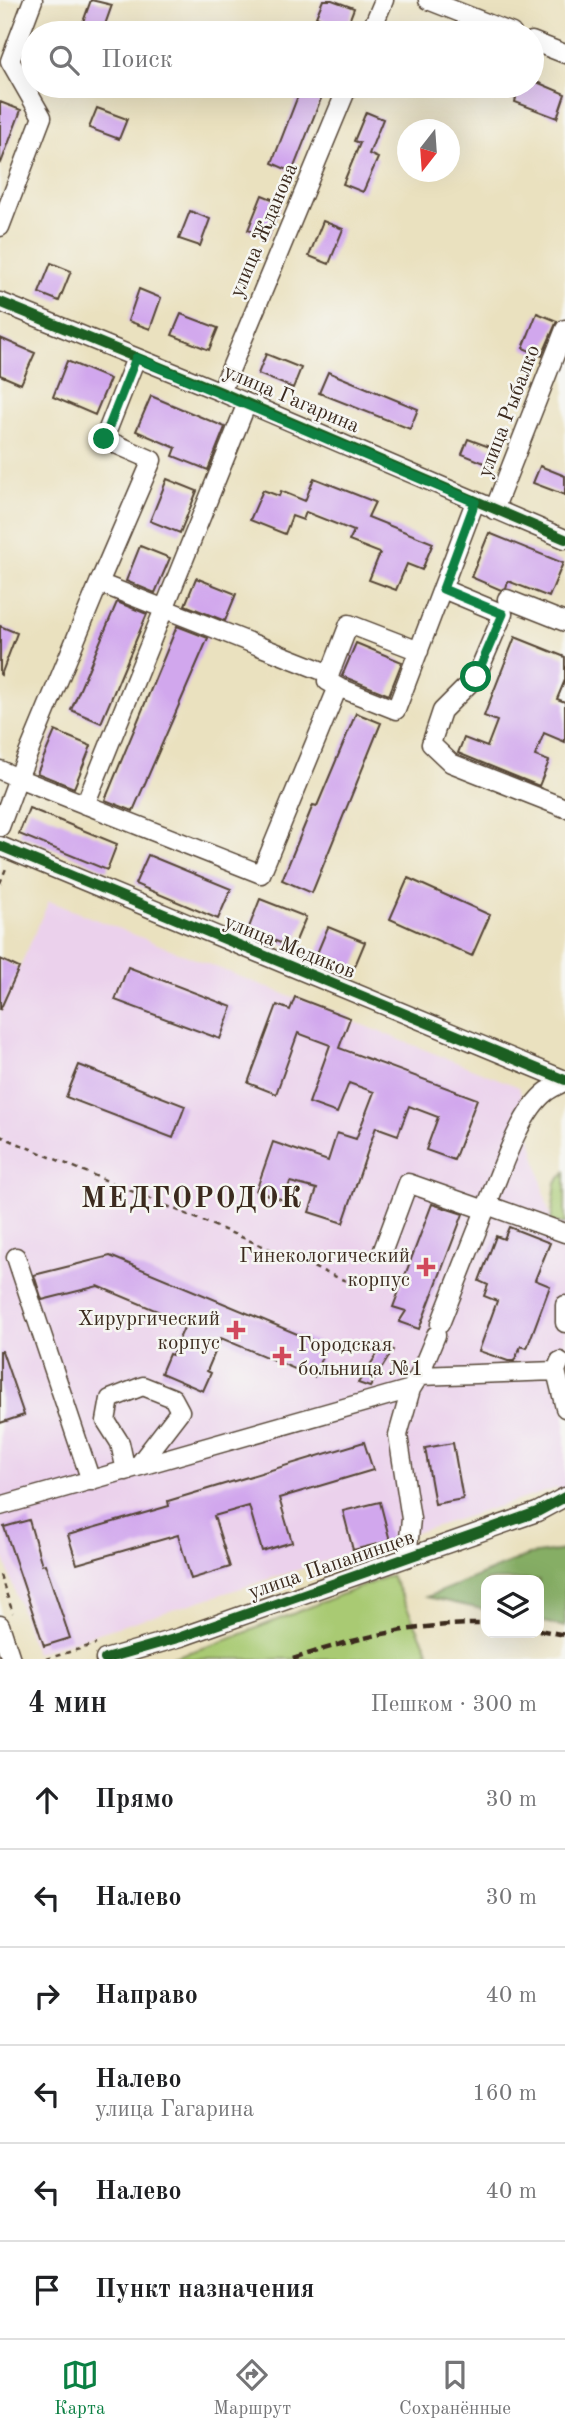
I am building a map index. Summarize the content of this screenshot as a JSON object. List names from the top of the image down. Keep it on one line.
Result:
{"streets":{"street":["улица Жданова","улица Гагарина","улица Рыбалко","улица Медиков","улица Папанинцев"]},"crossings":[["улица Жданова","улица Гагарина"],["улица Гагарина","улица Рыбалко"]],"districts":["МЕДГОРОДОК"],"places":{"health":["Гинекологический корпус","Хирургический корпус","Городская больница №1"]},"north":"bottom","page":{"search":"Поиск","heading":["4 мин","Пешком · 300 m"],"list":[["Прямо","30 m"],["Налево","30 m"],["Направо","40 m"],["Налево","улица Гагарина","160 m"],["Налево","40 m"],"Пункт назначения"],"nav":["Карта","Маршрут","Сохранённые"]}}
